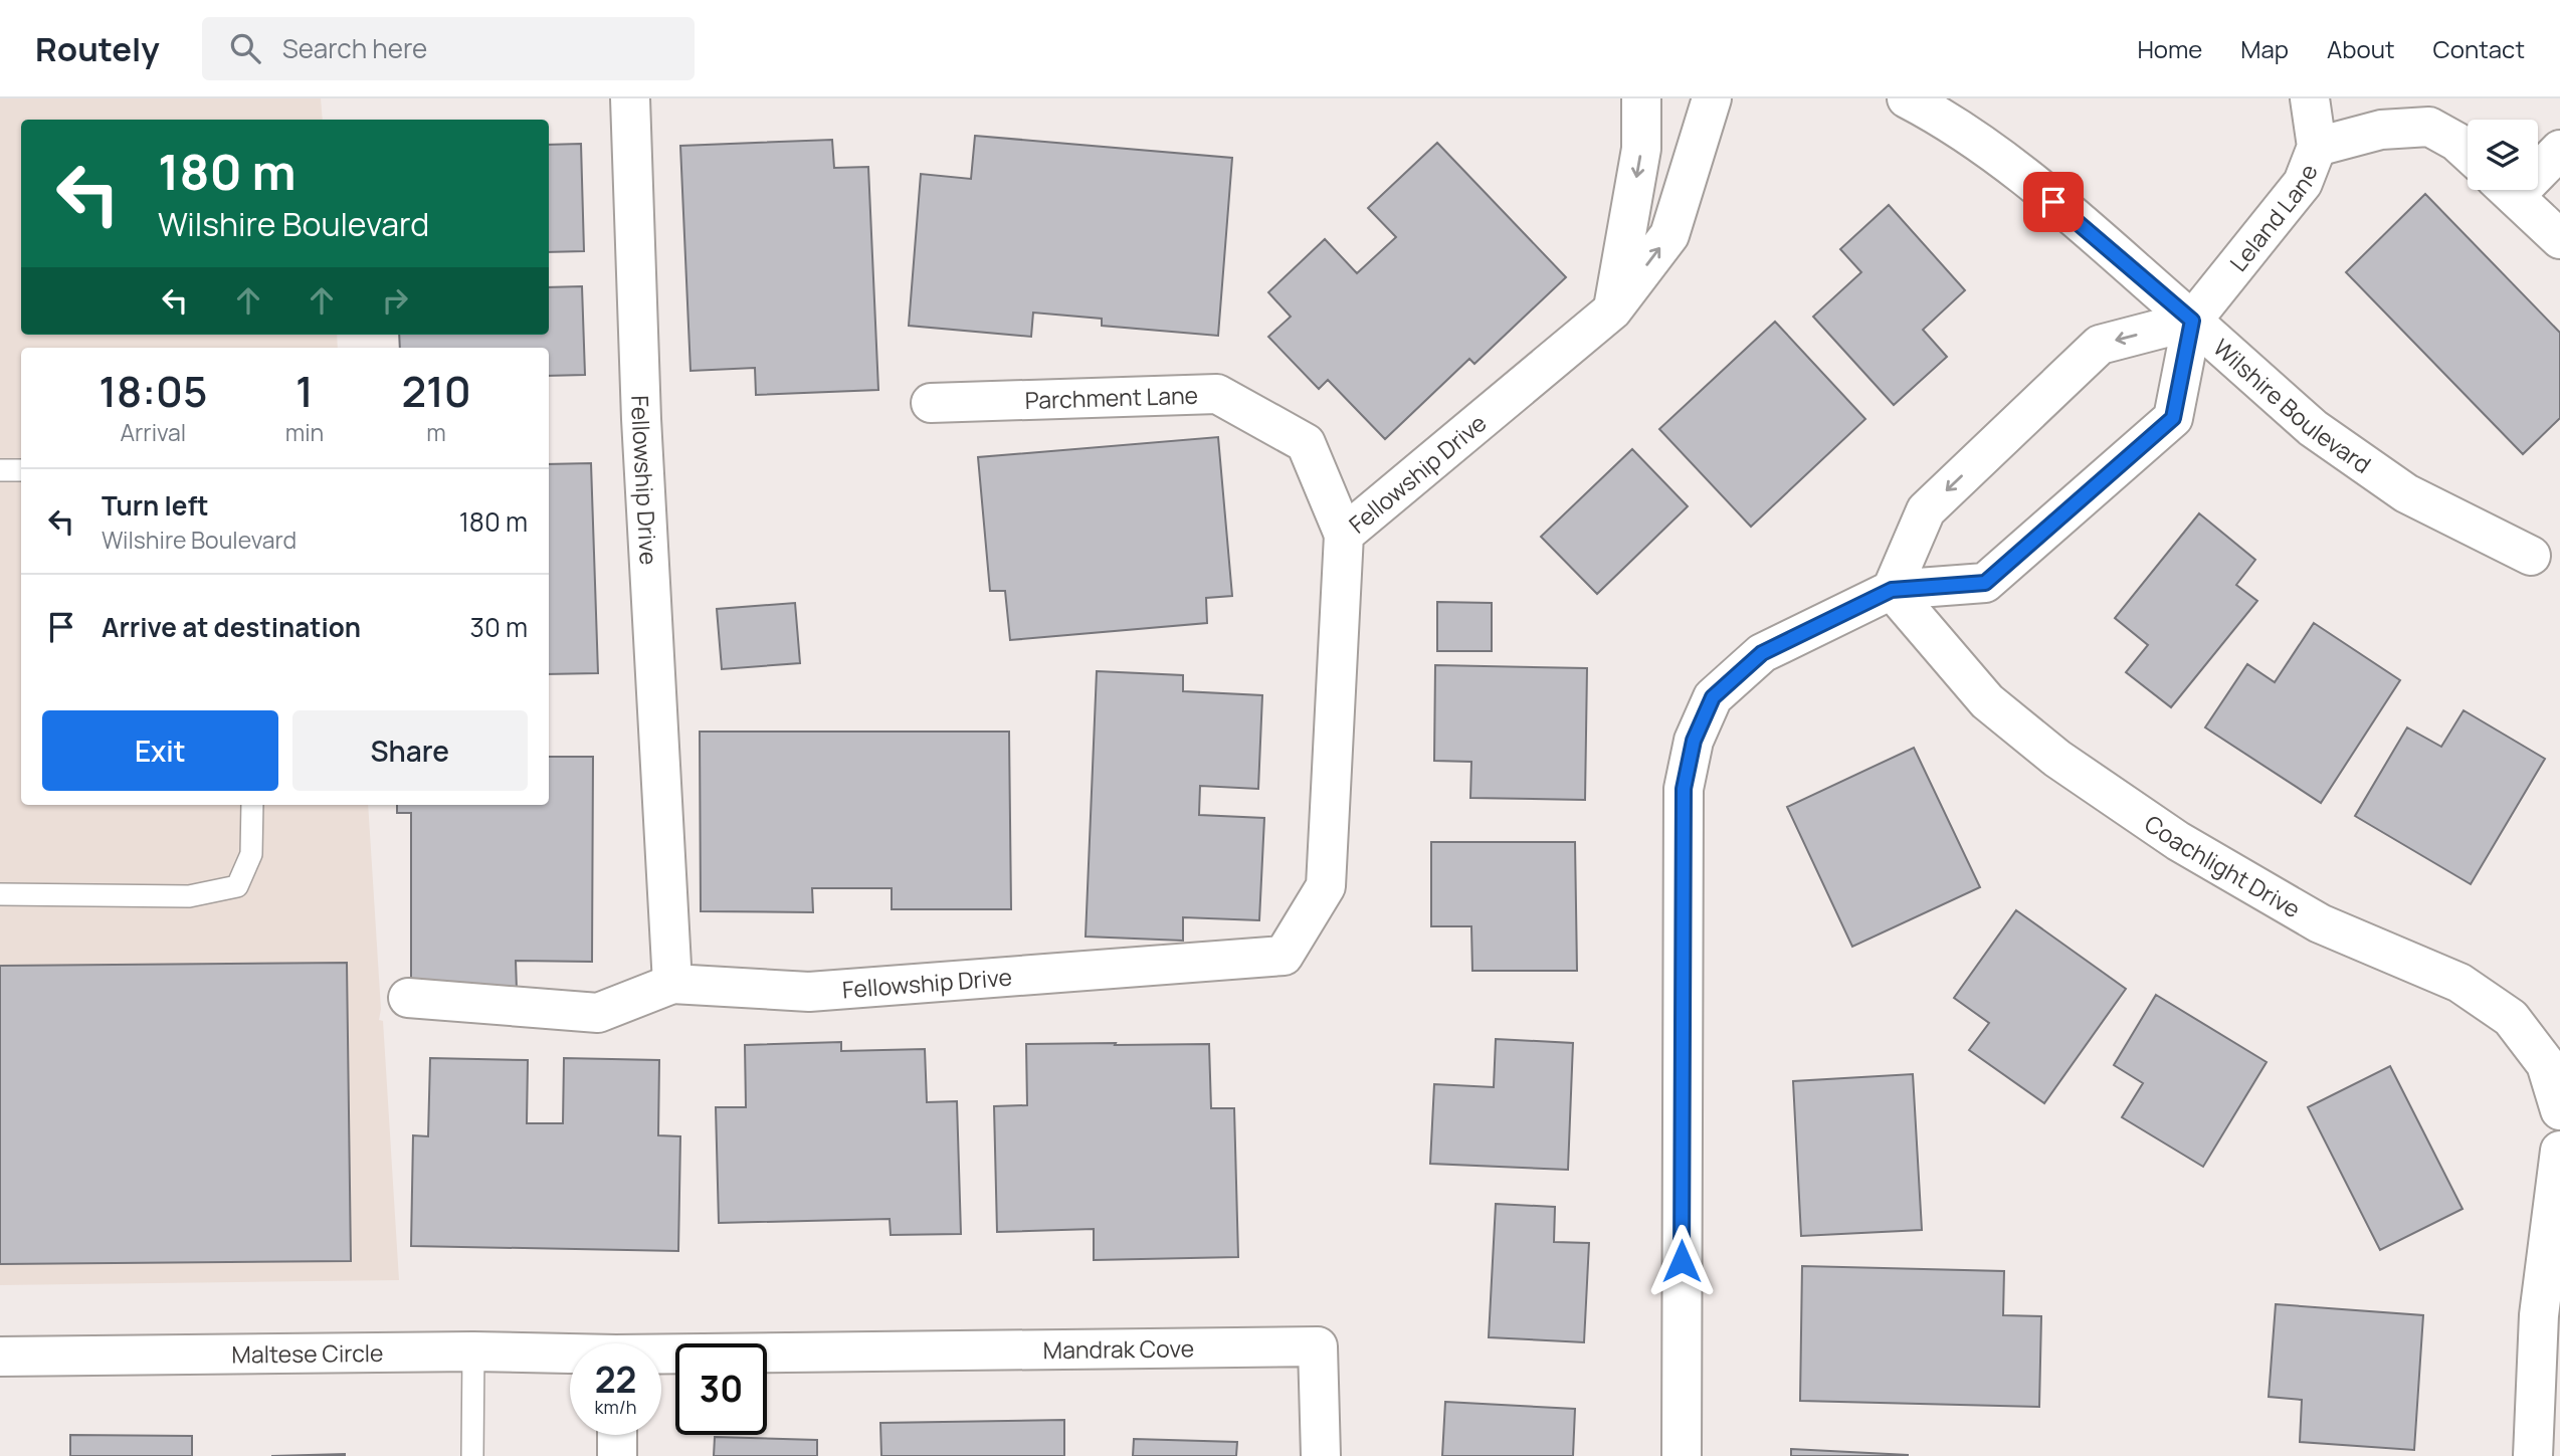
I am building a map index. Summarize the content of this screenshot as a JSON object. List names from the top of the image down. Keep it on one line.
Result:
{"streets":{"street":["Leland Lane","Parchment Lane","Wilshire Boulevard","Fellowship Drive","Coachlight Drive","Mandrak Cove","Maltese Circle"]},"crossings":[["Leland Lane","Wilshire Boulevard"],["Parchment Lane","Fellowship Drive"],["Mandrak Cove","Maltese Circle"]],"page":{"header":"Routely","search":"Search here","nav":["Home","Map","About","Contact"],"turn":["180 m","Wilshire Boulevard"],"eta":["18:05","Arrival","1","min","210","m"],"list":[{"name":"Turn left","note":"Wilshire Boulevard","value":"180 m"},{"name":"Arrive at destination","value":"30 m"}],"buttons":["Exit","Share"],"speed":"22 km/h","limit":"30"}}
